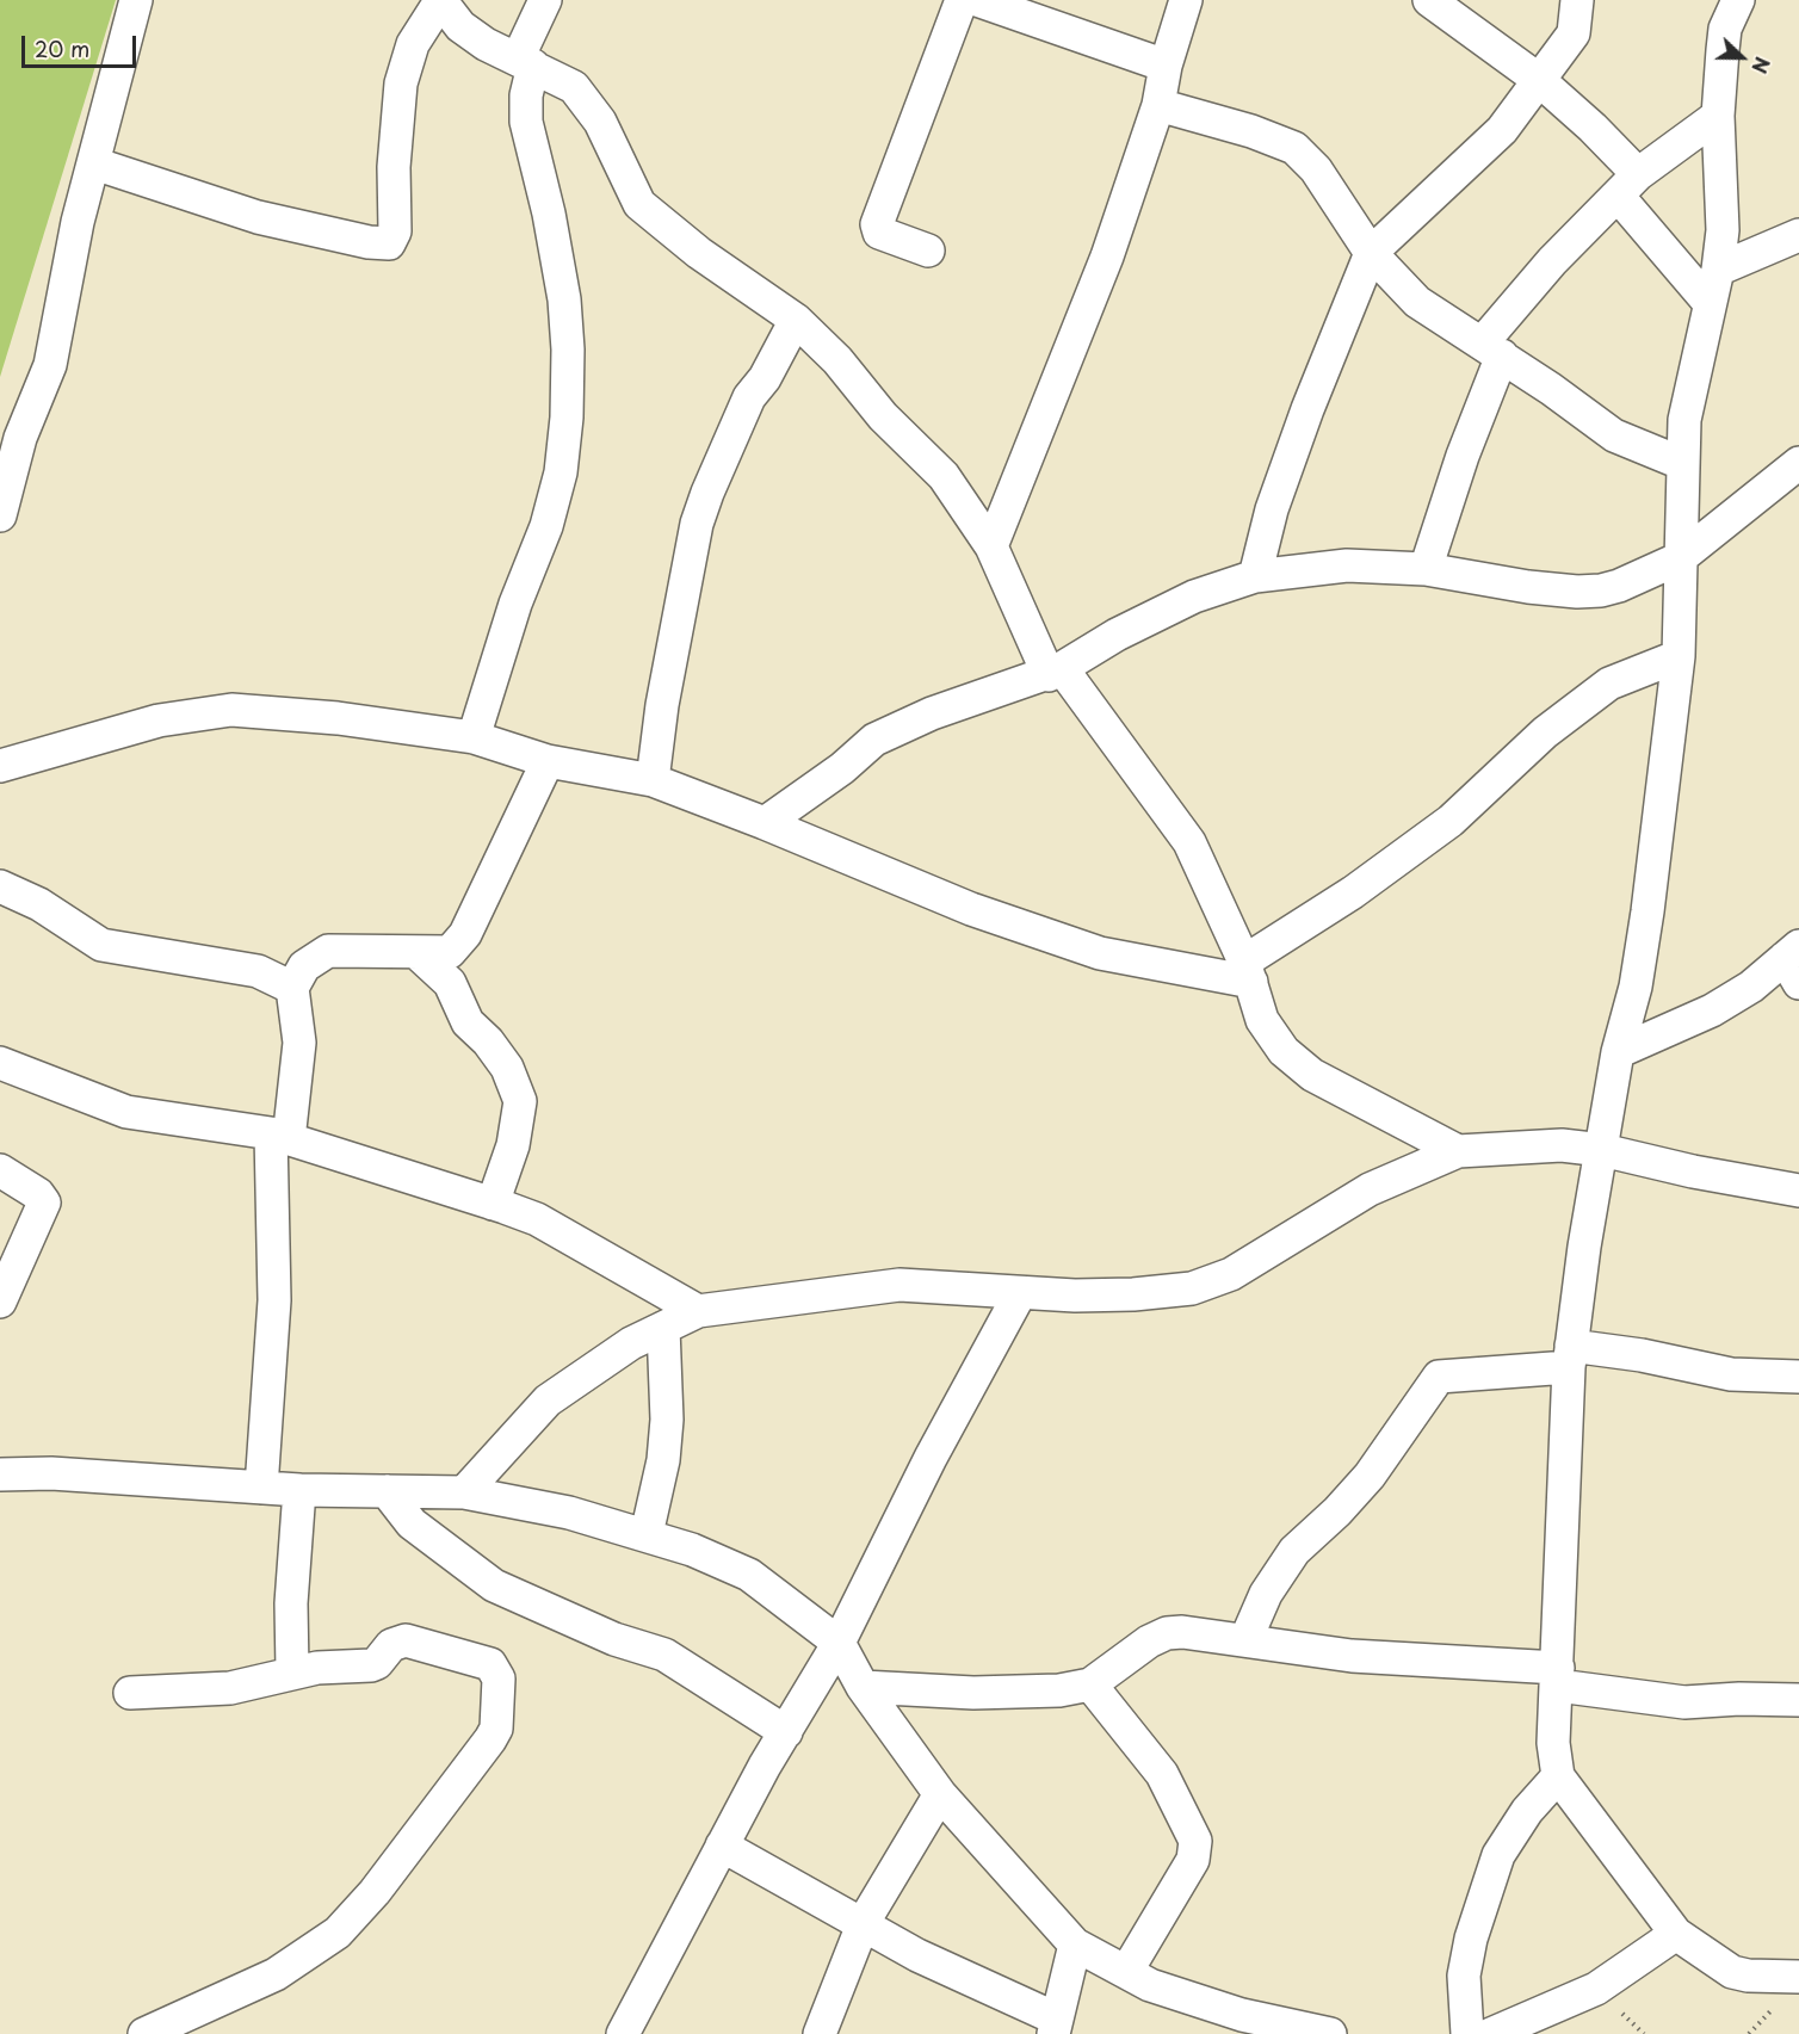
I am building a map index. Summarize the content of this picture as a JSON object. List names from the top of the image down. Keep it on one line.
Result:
{"scale_bar":"20 m","north":"right"}
